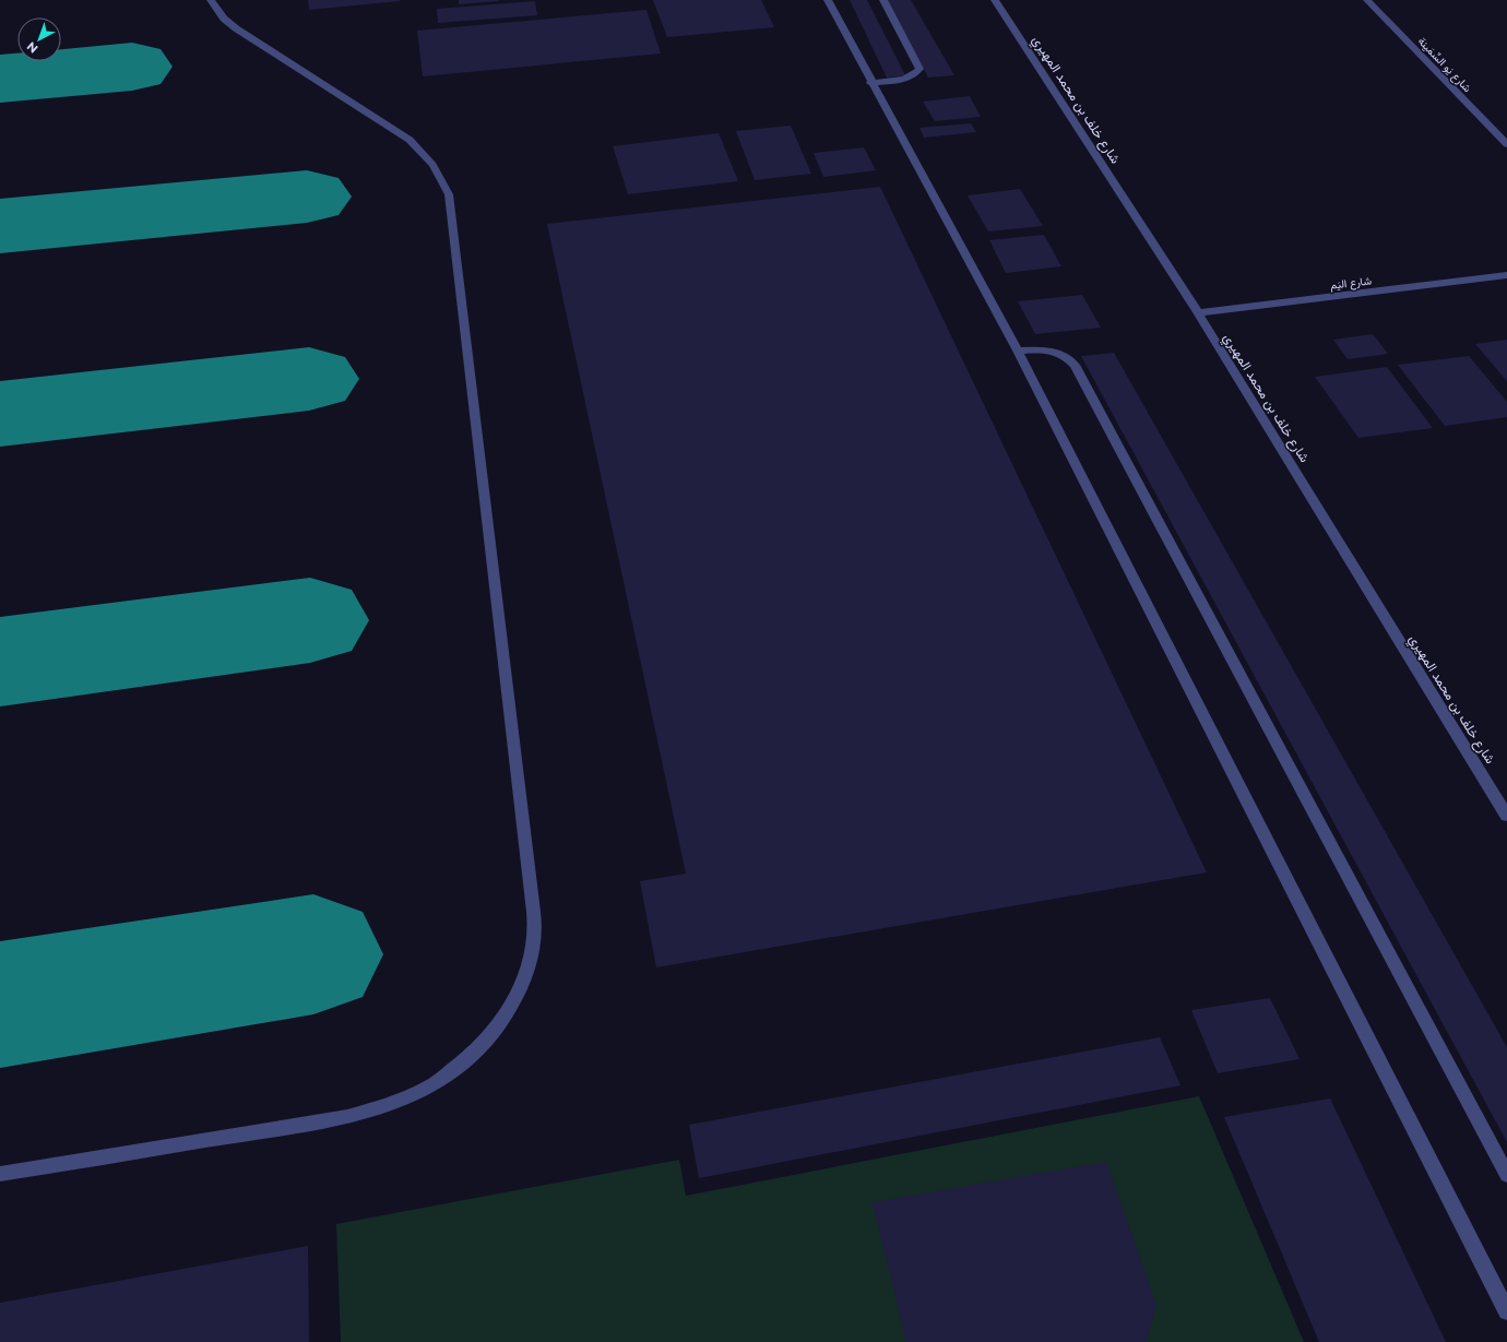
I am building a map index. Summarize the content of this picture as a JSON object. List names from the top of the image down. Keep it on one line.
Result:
{"streets":{"street":["شارع يَو السِّمَينة","شارع خلف بن محمد المهيري","شارع اليَم"]},"crossings":[["شارع خلف بن محمد المهيري","شارع اليَم"]],"north":"bottom left"}
